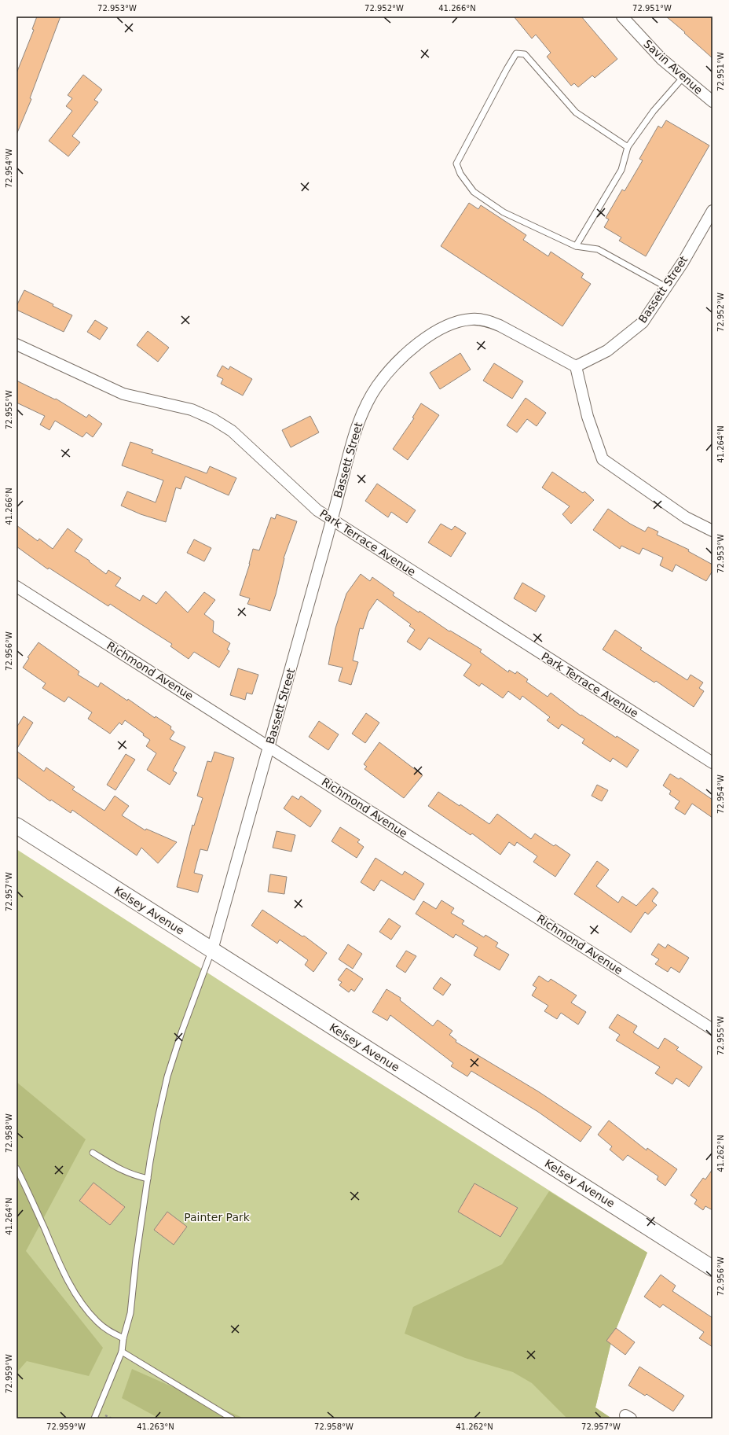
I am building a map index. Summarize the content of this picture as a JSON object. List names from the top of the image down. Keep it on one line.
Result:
{"streets":{"street":["Savin Avenue","Bassett Street","Park Terrace Avenue","Richmond Avenue","Kelsey Avenue"]},"crossings":[["Bassett Street","Park Terrace Avenue"],["Bassett Street","Richmond Avenue"],["Bassett Street","Kelsey Avenue"]],"parks":["Painter Park"],"coordinates":["72.953°W","72.952°W","41.266°N","72.951°W","72.954°W","72.955°W","41.264°N","72.956°W","72.957°W","72.958°W","41.262°N","72.959°W","41.263°N"]}
